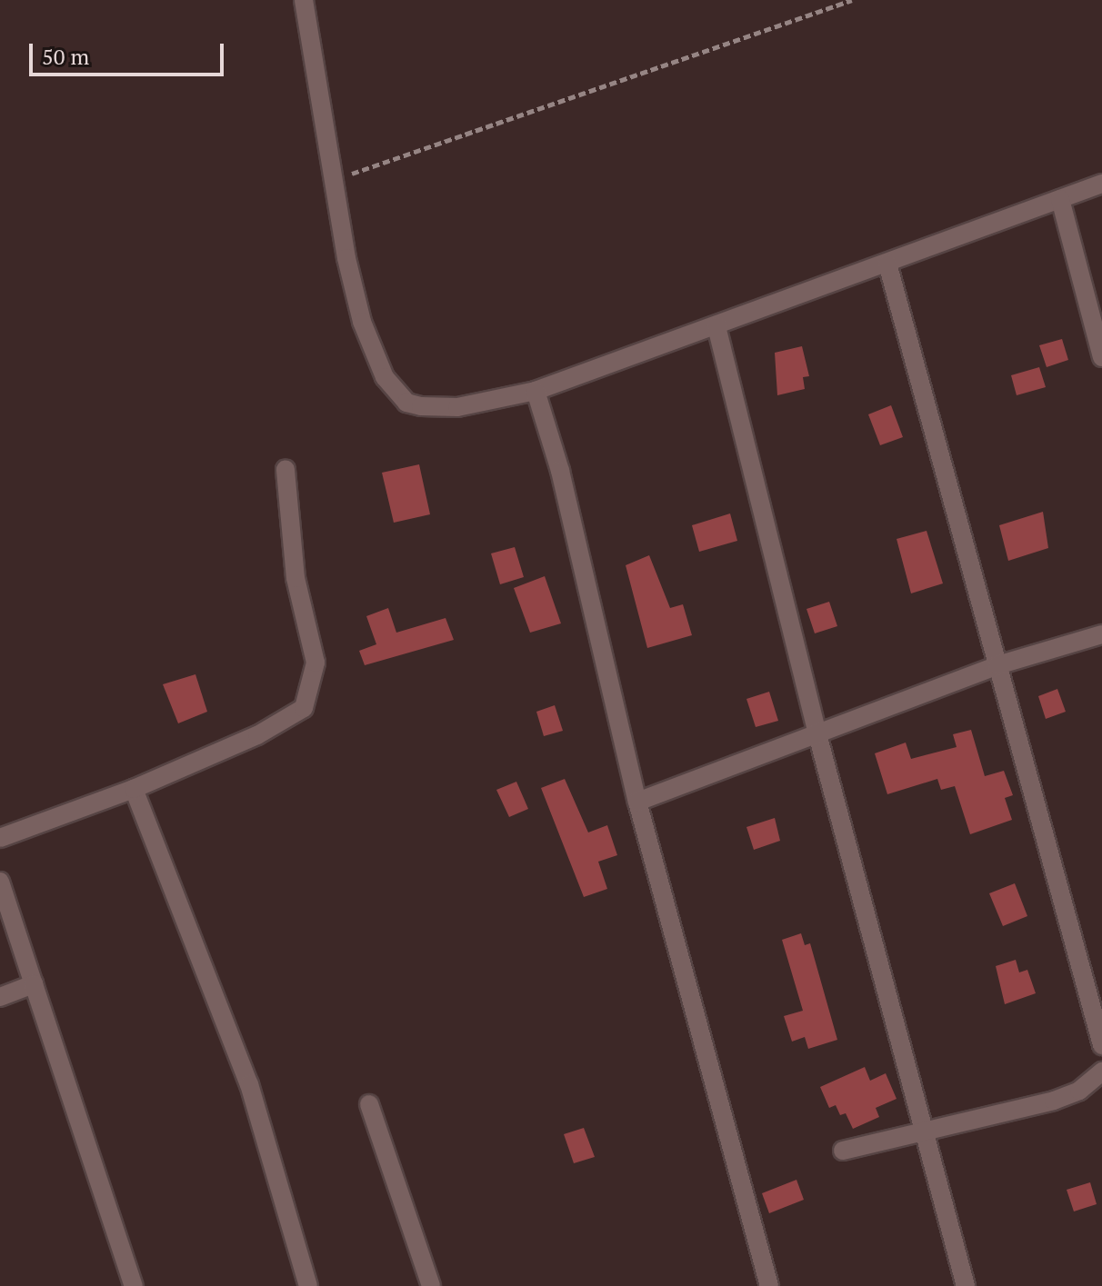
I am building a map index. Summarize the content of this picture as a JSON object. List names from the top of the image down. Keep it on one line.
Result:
{"scale_bar":"50 m"}
